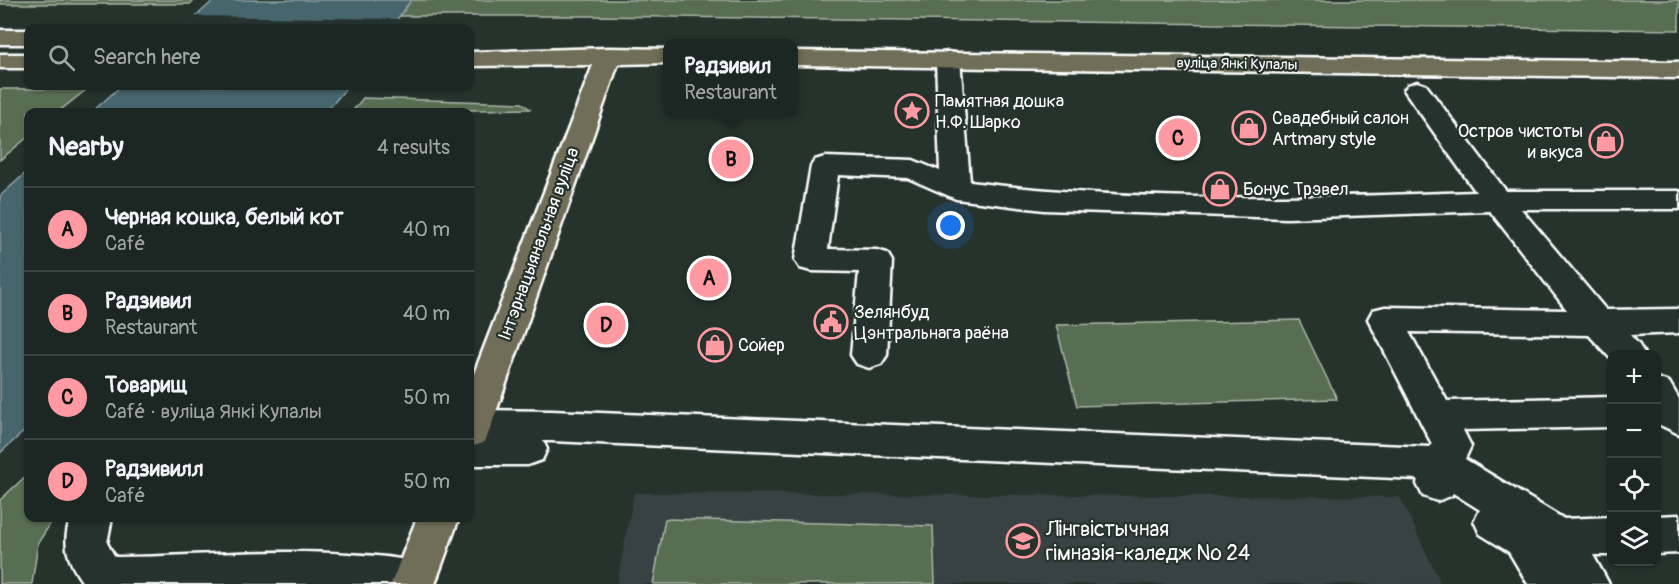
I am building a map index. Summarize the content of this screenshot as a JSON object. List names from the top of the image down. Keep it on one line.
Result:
{"streets":{"main road":["вуліца Янкі Купалы","Інтэрнацыянальная вуліца"]},"places":{"place":["Памятная дошка Н.Ф. Шарко"],"shop":["Свадебный салон Artmary style","Остров чистоты и вкуса","Бонус Трэвел","Сойер"],"public building":["Зелянбуд Цэнтральнага раёна"],"school or university":["Лінгвістычная гімназія-каледж № 24"]},"page":{"search":"Search here","popup":["Радзивил","Restaurant"],"heading":["Nearby","4 results"],"pins":["C","B","A","D"],"list":[{"mark":"A","name":"Черная кошка, белый кот","note":"Café","value":"40 m"},{"mark":"B","name":"Радзивил","note":"Restaurant","value":"40 m"},{"mark":"C","name":"Товарищ","note":"Café · вуліца Янкі Купалы","value":"50 m"},{"mark":"D","name":"Радзивилл","note":"Café","value":"50 m"}],"map_buttons":["+","−"]}}
